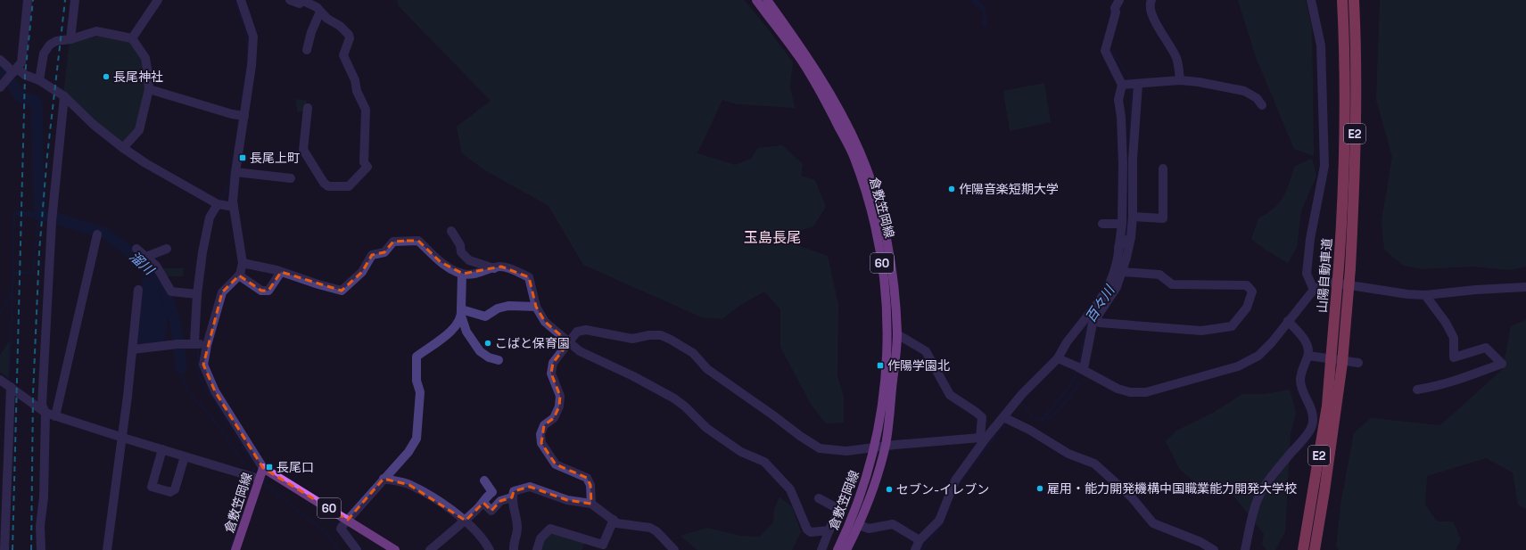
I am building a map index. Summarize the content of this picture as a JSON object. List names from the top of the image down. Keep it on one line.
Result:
{"streets":{"highway":["E2","山陽自動車道"],"main road":["倉敷笠岡線","60"]},"districts":["玉島長尾"],"water":["溜川","百々川"],"places":{"other":["長尾神社","作陽音楽短期大学","こばと保育園","雇用・能力開発機構中国職業能力開発大学校","セブン-イレブン"],"transit":["長尾上町","作陽学園北","長尾口"]}}
